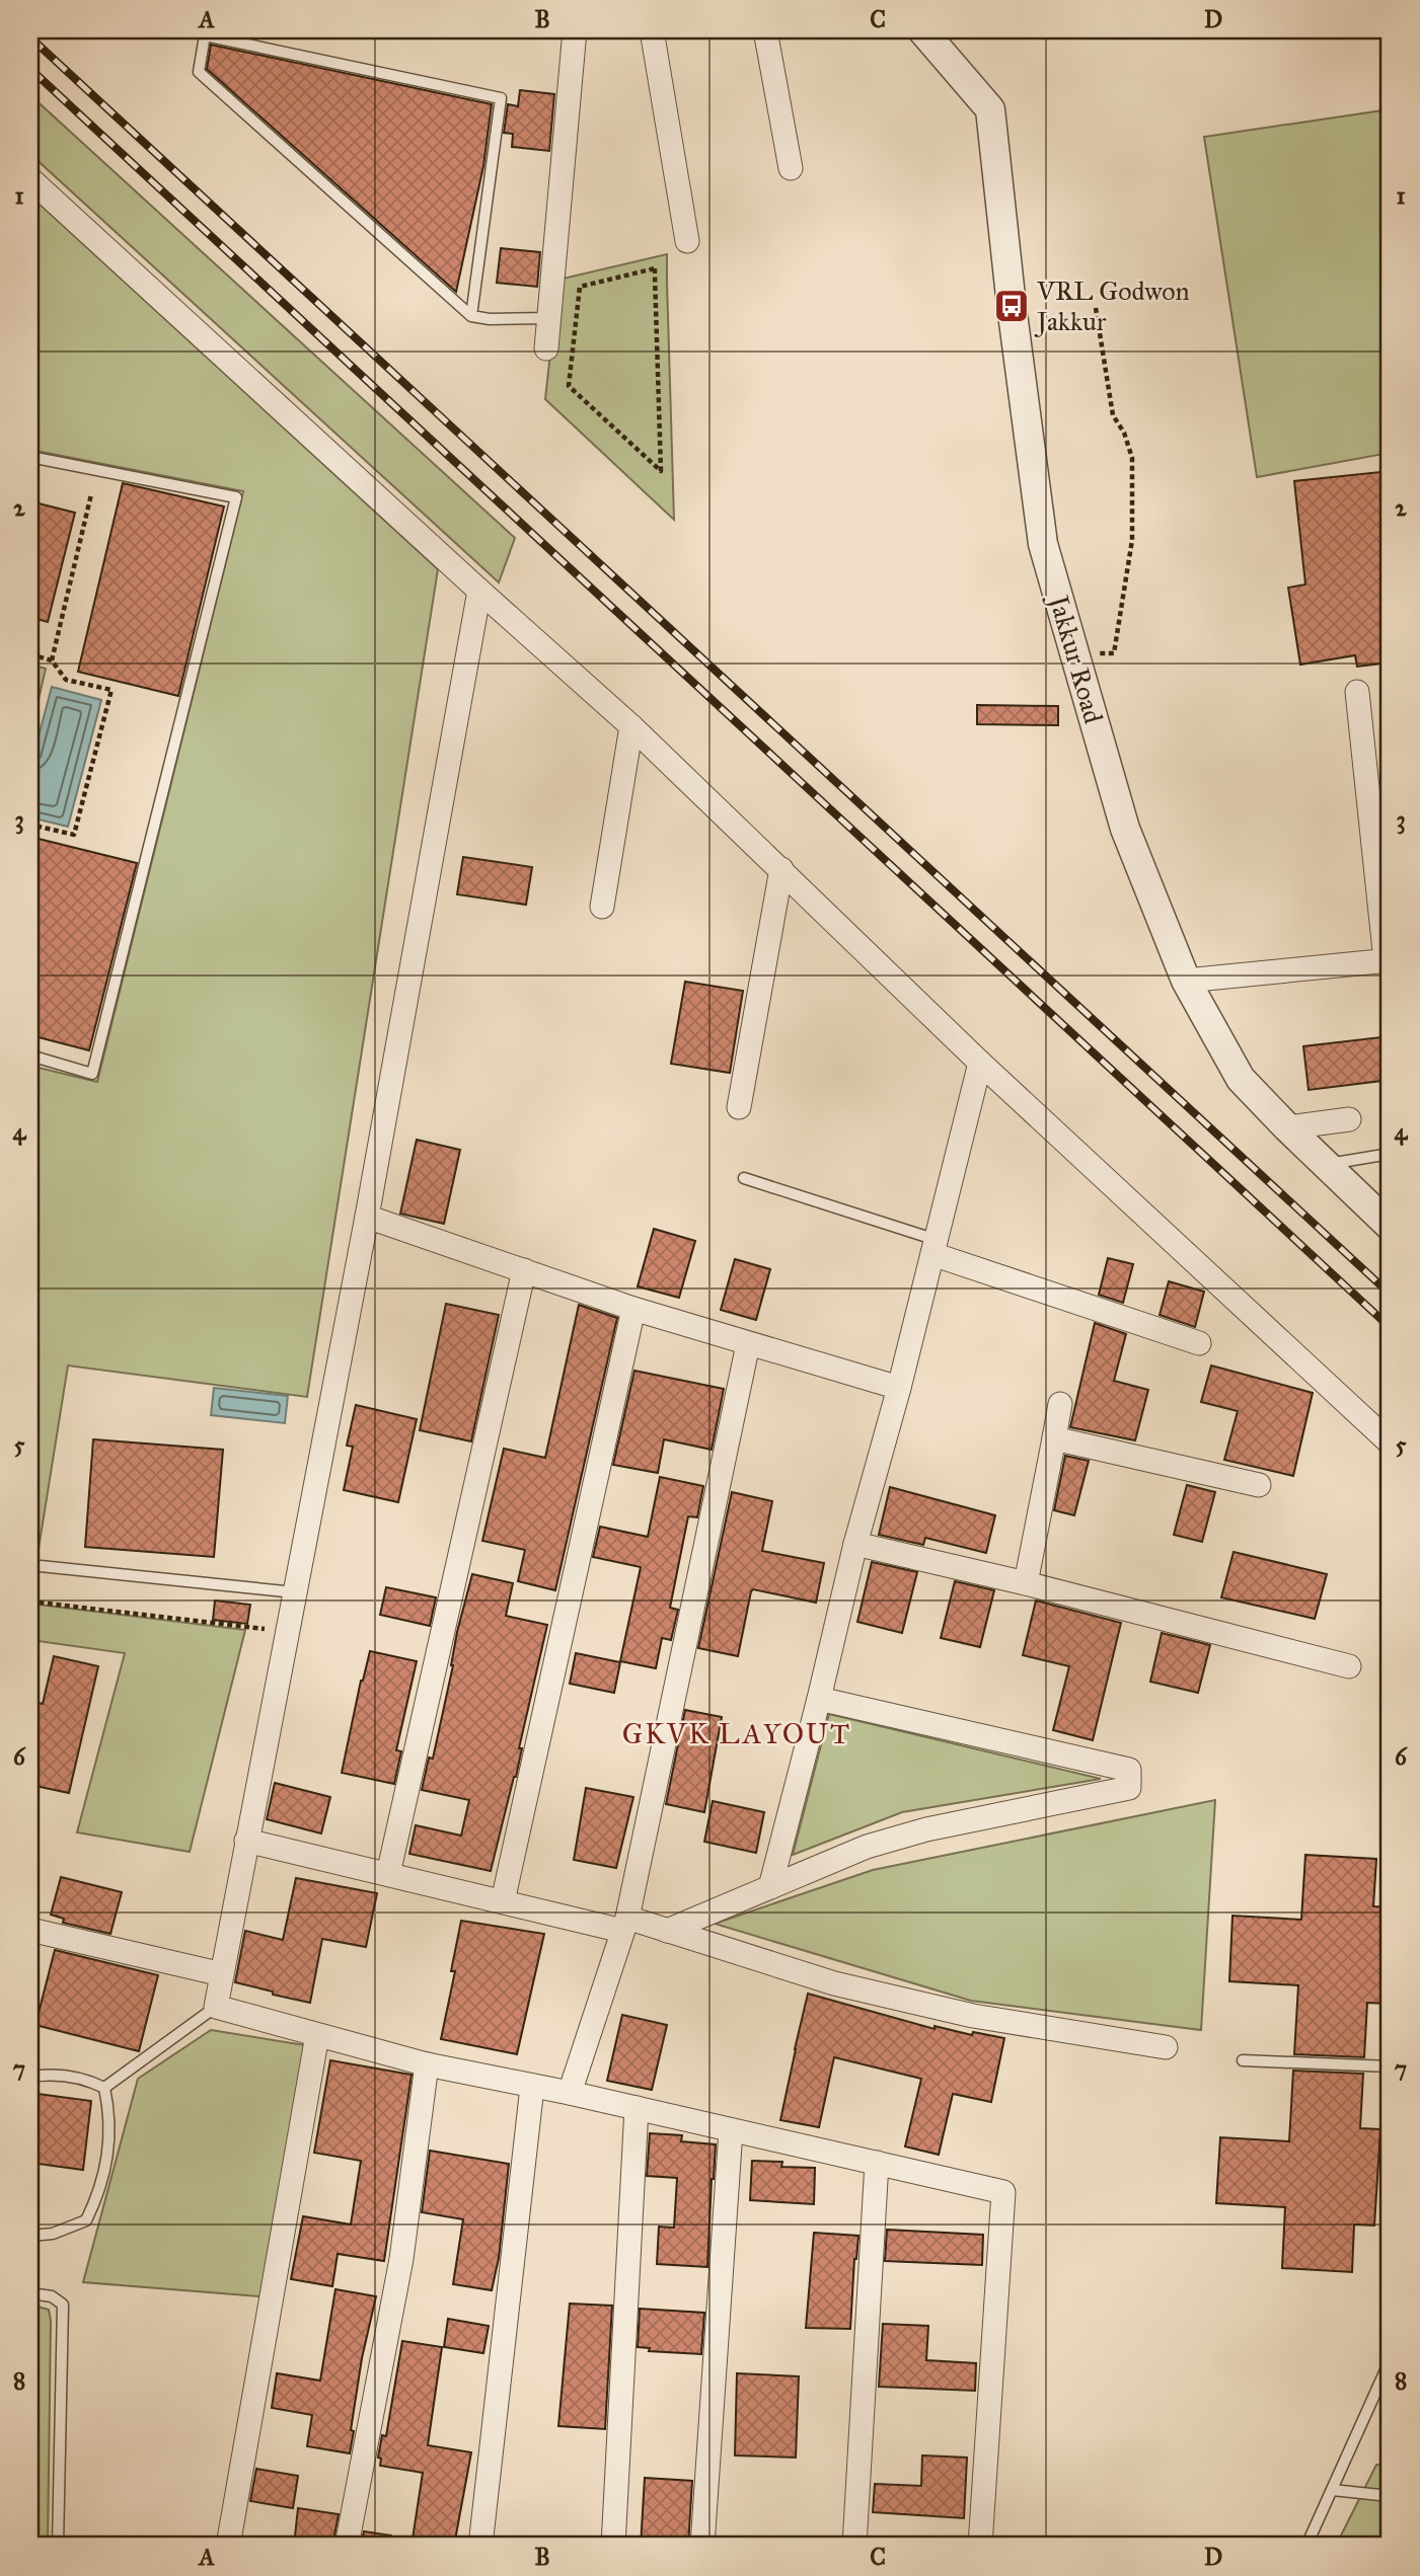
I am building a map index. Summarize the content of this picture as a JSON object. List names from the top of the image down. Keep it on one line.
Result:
{"streets":{"street":["Jakkur Road"]},"districts":["GKVK LAYOUT"],"places":{"bus stop":["VRL Godwon Jakkur"]},"grid":{"columns":["A","B","C","D"],"rows":["1","2","3","4","5","6","7","8"]}}
